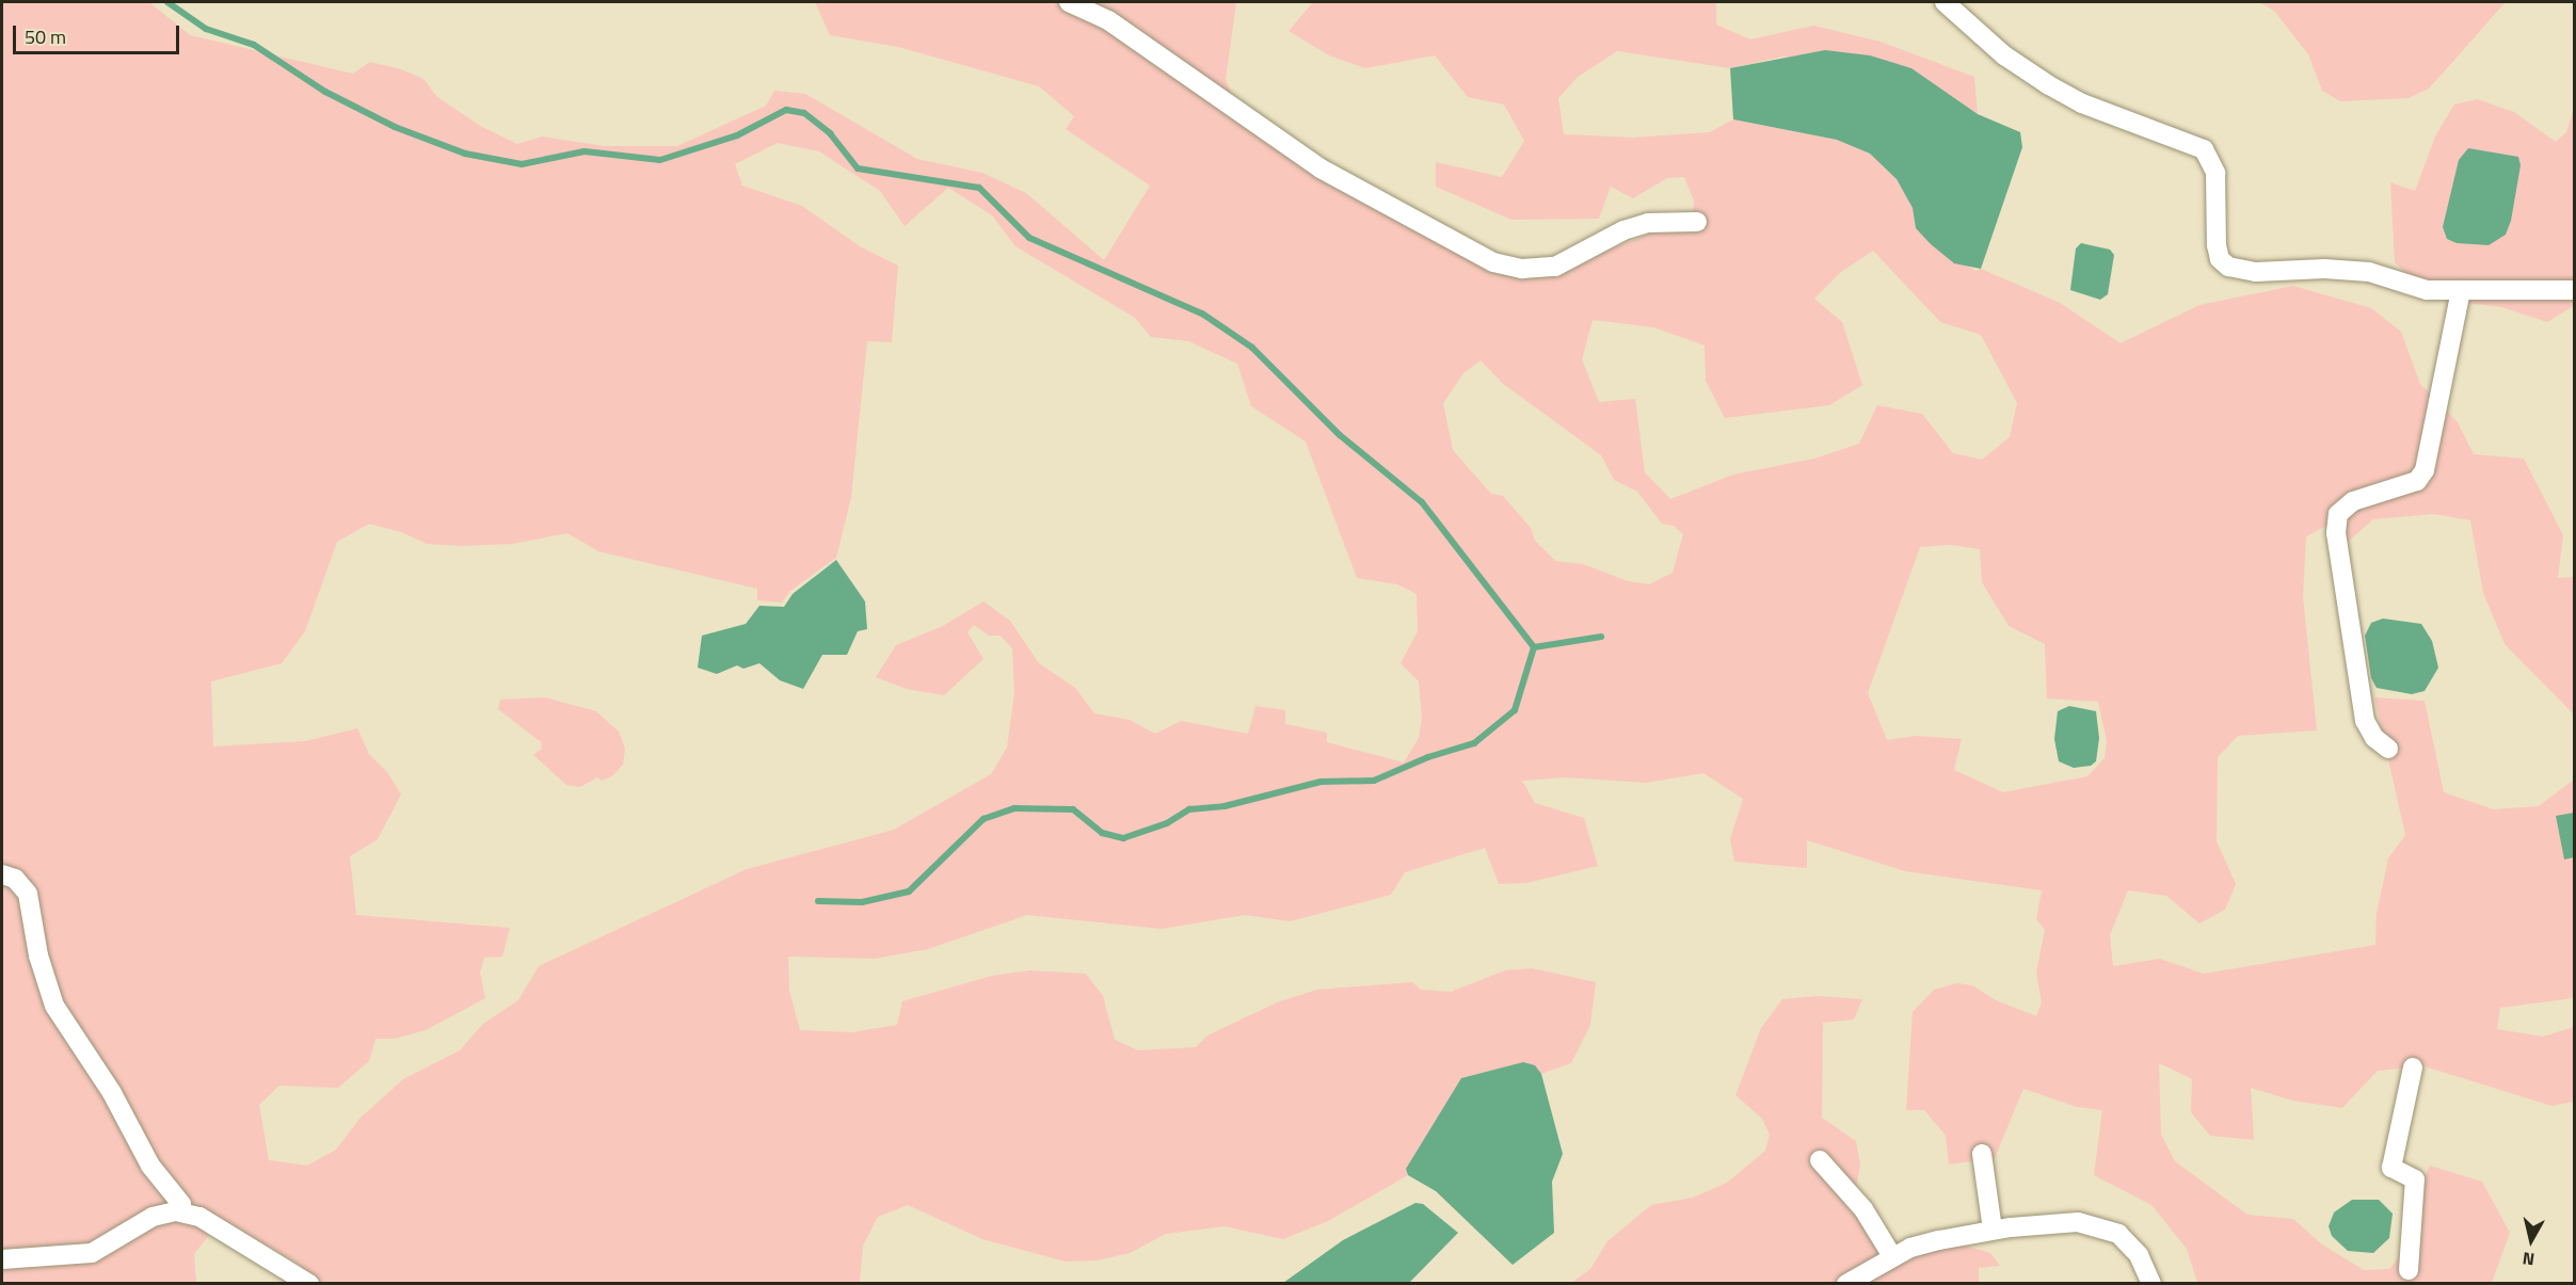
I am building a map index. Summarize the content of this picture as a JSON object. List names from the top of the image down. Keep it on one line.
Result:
{"scale_bar":"50 m","north":"bottom"}
